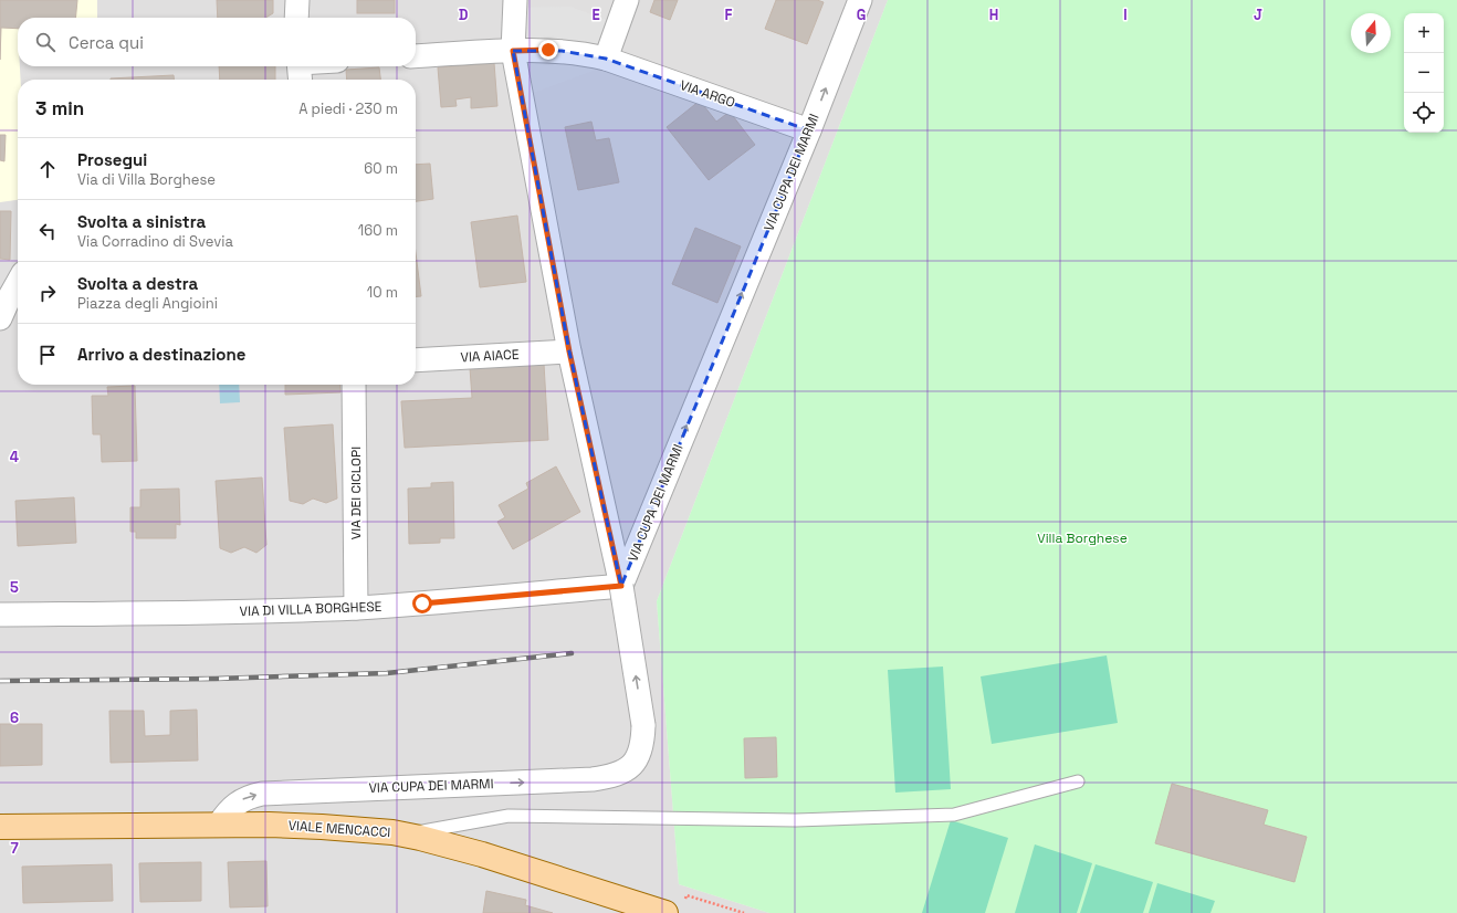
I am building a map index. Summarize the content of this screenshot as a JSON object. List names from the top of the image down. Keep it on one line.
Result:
{"streets":{"main road":["VIALE MENCACCI"],"street":["VIA ARGO","VIA CUPA DEI MARMI","VIA AIACE","VIA DEI CICLOPI","VIA DI VILLA BORGHESE"]},"crossings":[["VIA ARGO","VIA CUPA DEI MARMI"],["VIA CUPA DEI MARMI","VIA DI VILLA BORGHESE"],["VIA CUPA DEI MARMI","VIALE MENCACCI"],["VIA DEI CICLOPI","VIA DI VILLA BORGHESE"]],"one_way":["VIA CUPA DEI MARMI"],"parks":["Villa Borghese"],"north":"top","page":{"map_buttons":["+","−"],"search":"Cerca qui","heading":["3 min","A piedi · 230 m"],"list":[["Prosegui","Via di Villa Borghese","60 m"],["Svolta a sinistra","Via Corradino di Svevia","160 m"],["Svolta a destra","Piazza degli Angioini","10 m"],"Arrivo a destinazione"]},"grid":{"columns":["D","E","F","G","H","I","J"],"rows":["4","5","6","7"]}}
